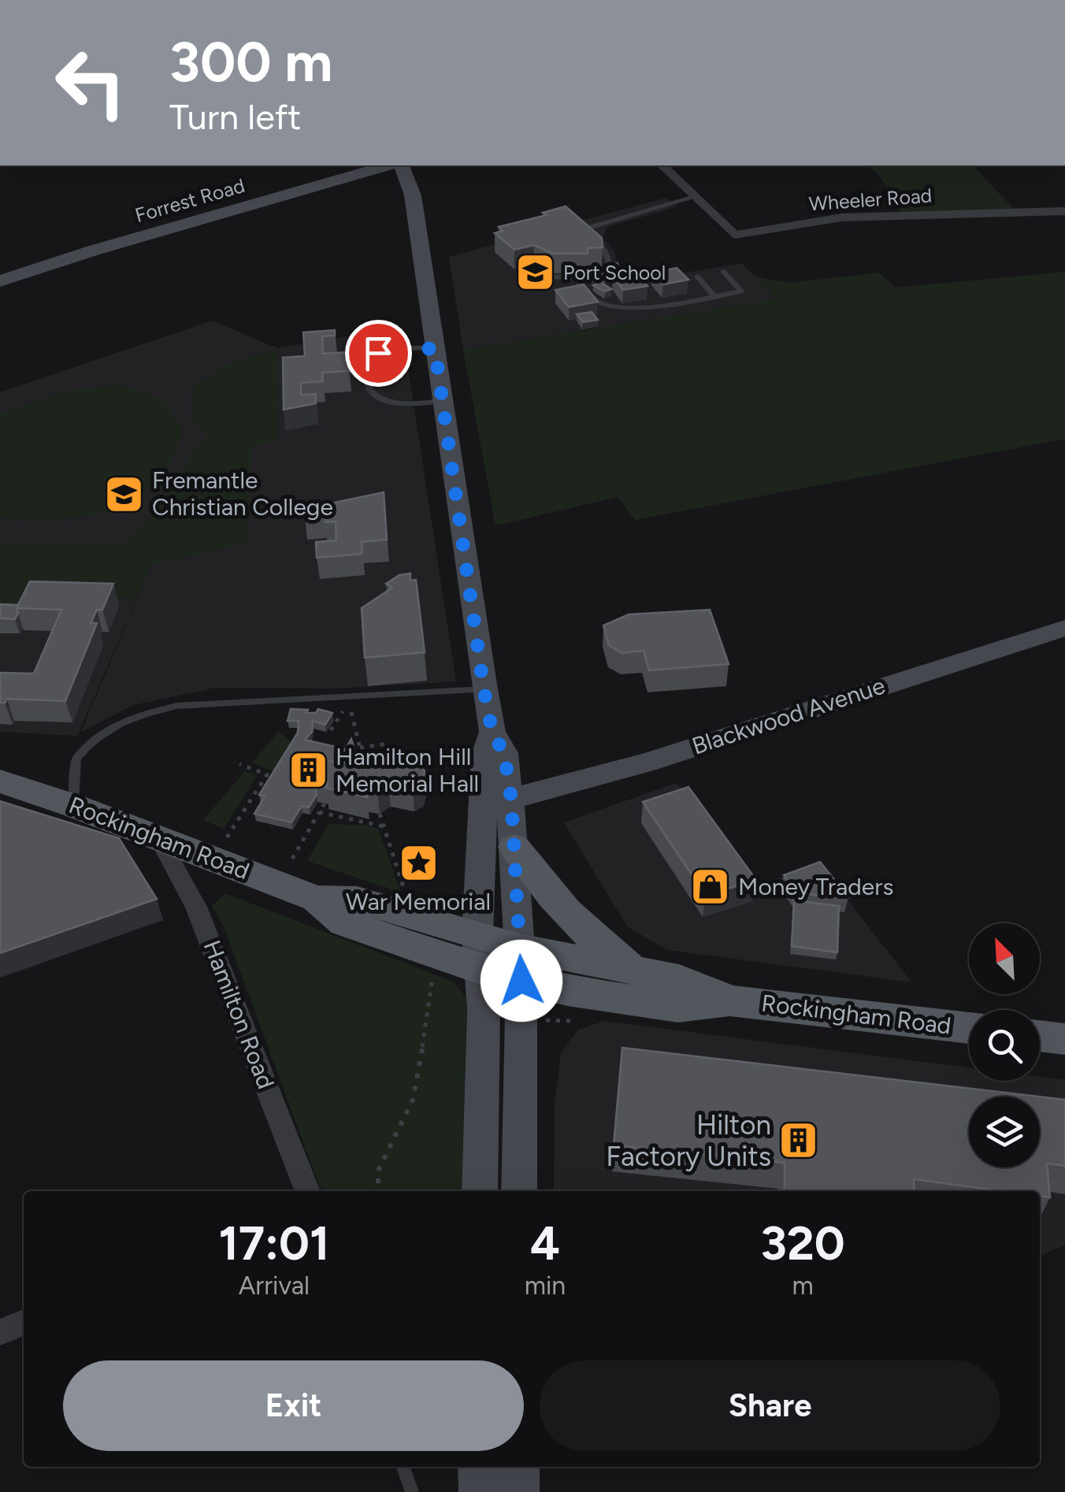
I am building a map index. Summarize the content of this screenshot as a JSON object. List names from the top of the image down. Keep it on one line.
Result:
{"streets":{"main road":["Forrest Road","Blackwood Avenue","Rockingham Road"],"street":["Wheeler Road","Hamilton Road"]},"crossings":[["Rockingham Road","Hamilton Road"]],"places":{"school or university":["Port School","Fremantle Christian College"],"building":["Hamilton Hill Memorial Hall","Hilton Factory Units"],"place":["War Memorial"],"shop":["Money Traders"]},"north":"top left","page":{"turn":["300 m","Turn left"],"eta":["17:01","Arrival","4","min","320","m"],"buttons":["Exit","Share"]}}
